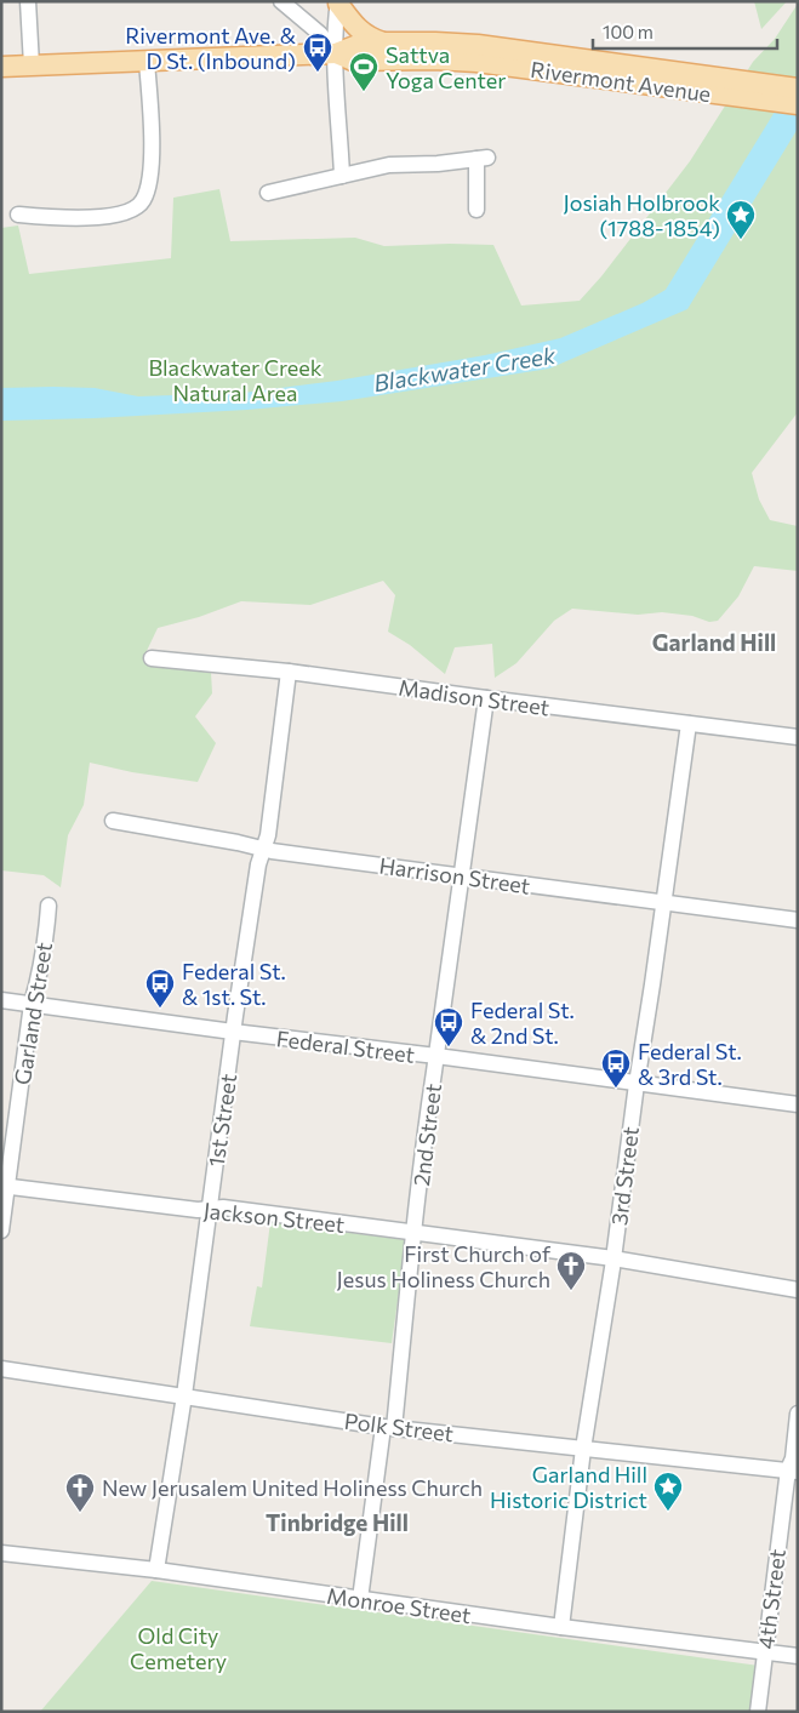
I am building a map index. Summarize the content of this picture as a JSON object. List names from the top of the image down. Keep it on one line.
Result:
{"streets":{"main road":["Rivermont Avenue"],"street":["Madison Street","Harrison Street","Garland Street","Federal Street","1st Street","2nd Street","3rd Street","Jackson Street","Polk Street","4th Street","Monroe Street"]},"crossings":[["Madison Street","1st Street"],["Madison Street","2nd Street"],["Madison Street","3rd Street"],["Harrison Street","1st Street"],["Harrison Street","2nd Street"],["Harrison Street","3rd Street"],["Garland Street","Federal Street"],["Garland Street","Jackson Street"],["Federal Street","1st Street"],["Federal Street","2nd Street"],["Federal Street","3rd Street"],["1st Street","Jackson Street"],["1st Street","Polk Street"],["1st Street","Monroe Street"],["2nd Street","Jackson Street"],["2nd Street","Polk Street"],["2nd Street","Monroe Street"],["3rd Street","Jackson Street"],["3rd Street","Polk Street"],["3rd Street","Monroe Street"],["Polk Street","4th Street"],["4th Street","Monroe Street"]],"districts":["Garland Hill","Tinbridge Hill"],"water":["Blackwater Creek"],"parks":["Blackwater Creek Natural Area","Old City Cemetery"],"places":{"bus stop":["Rivermont Ave. & D St. (Inbound)","Federal St. & 1st. St.","Federal St. & 2nd St.","Federal St. & 3rd St."],"sports":["Sattva Yoga Center"],"place":["Josiah Holbrook (1788-1854)","Garland Hill Historic District"],"church":["First Church of Jesus Holiness Church","New Jerusalem United Holiness Church"]},"scale_bar":"100 m"}
